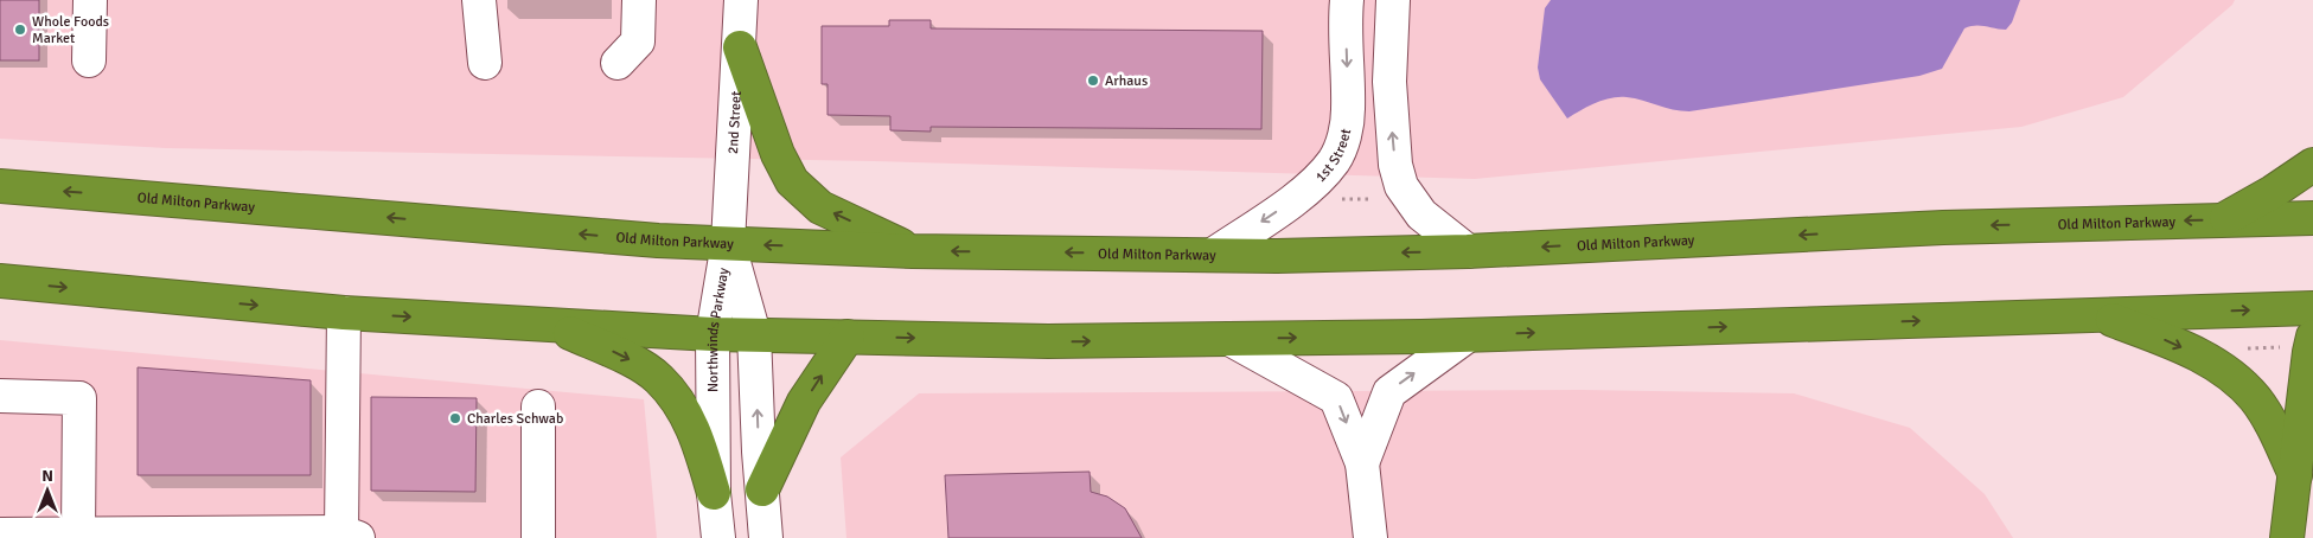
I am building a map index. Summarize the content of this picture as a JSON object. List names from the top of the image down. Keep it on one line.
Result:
{"streets":{"highway":["Old Milton Parkway"],"street":["2nd Street","1st Street","Northwinds Parkway"]},"crossings":[["2nd Street","Old Milton Parkway"],["2nd Street","Northwinds Parkway"],["1st Street","Old Milton Parkway"],["Old Milton Parkway","Northwinds Parkway"]],"places":["Whole Foods Market","Arhaus","Charles Schwab"],"north":"top"}
